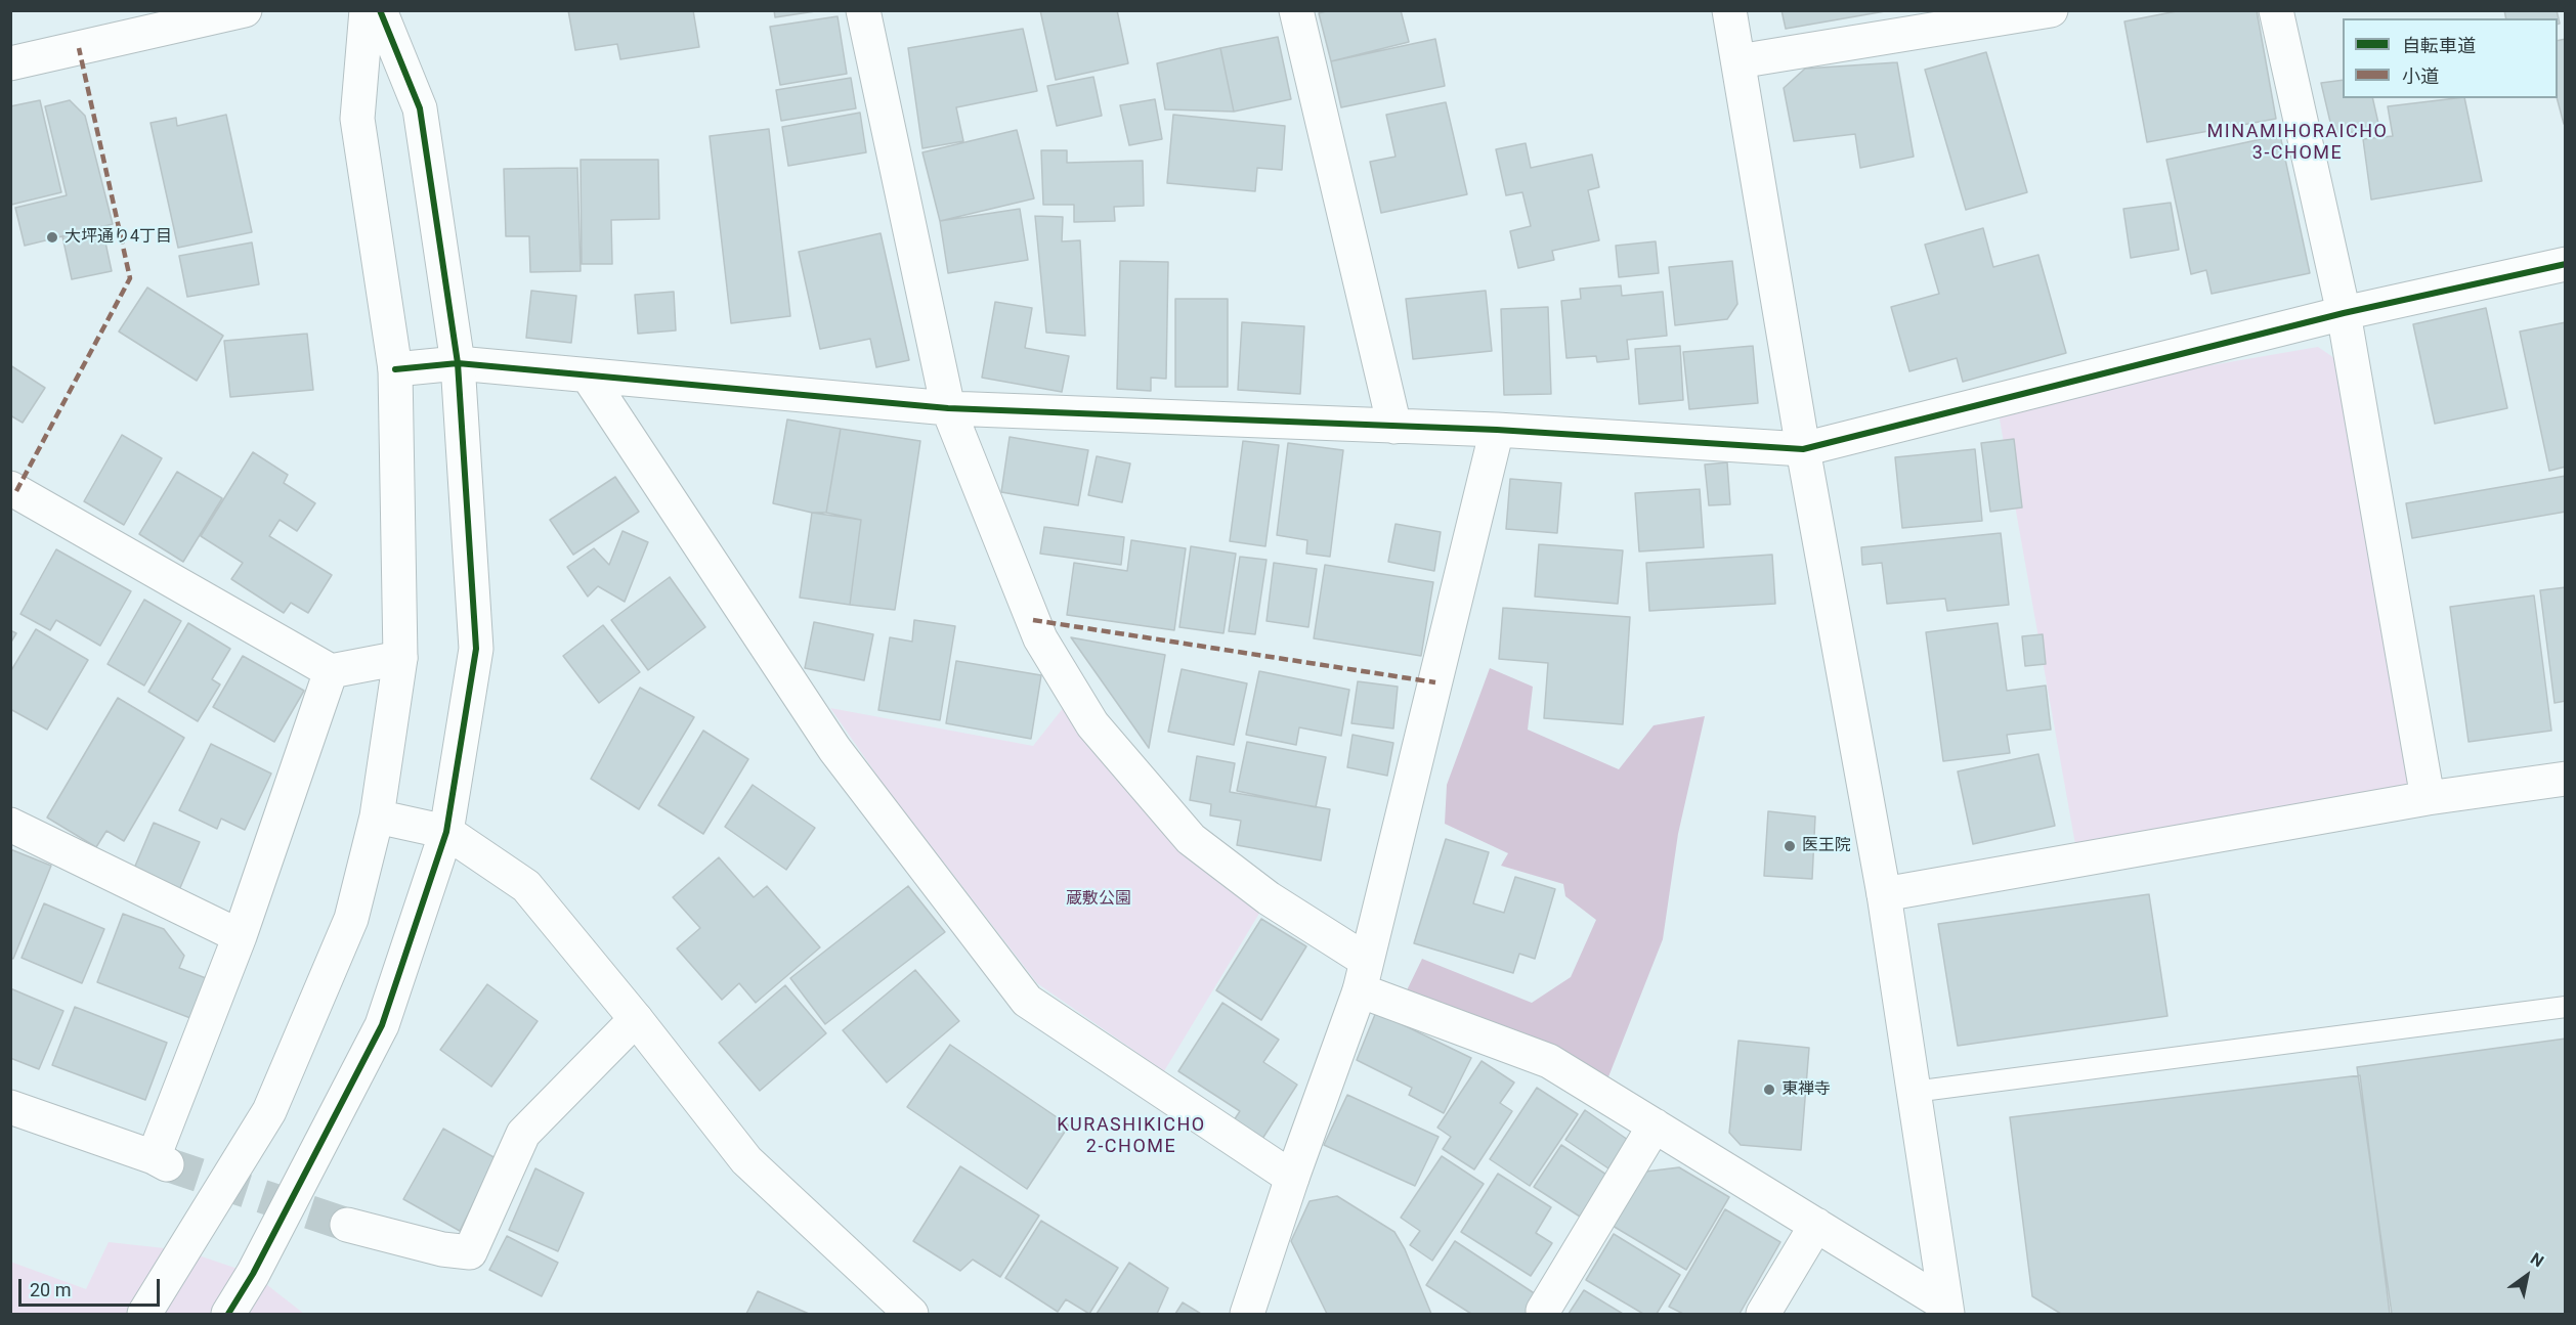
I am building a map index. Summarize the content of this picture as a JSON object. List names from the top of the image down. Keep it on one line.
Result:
{"districts":["MINAMIHORAICHO 3-CHOME","KURASHIKICHO 2-CHOME"],"parks":["蔵敷公園"],"places":["大坪通り4丁目","医王院","東禅寺"],"legend":["自転車道","小道"],"scale_bar":"20 m","north":"top right"}
